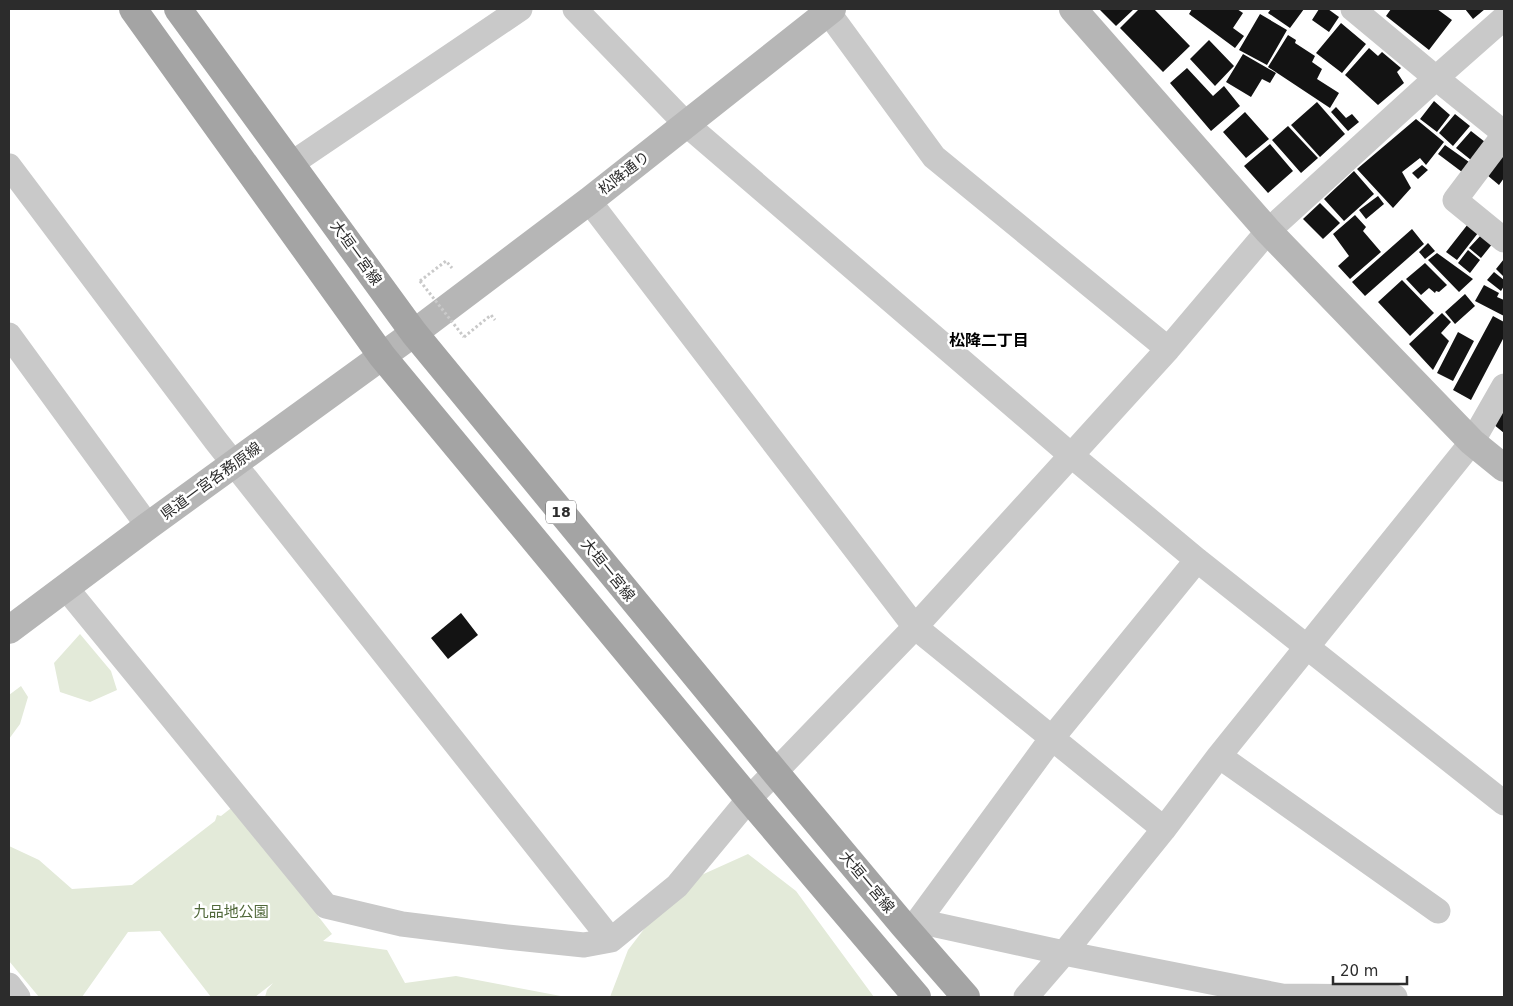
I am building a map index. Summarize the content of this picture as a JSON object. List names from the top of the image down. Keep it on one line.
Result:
{"streets":{"main road":["大垣一宮線","18"],"street":["松降通り","県道一宮各務原線"]},"crossings":[["松降通り","大垣一宮線"],["松降通り","県道一宮各務原線"],["大垣一宮線","県道一宮各務原線"],["県道一宮各務原線","18"]],"districts":["松降二丁目"],"parks":["九品地公園"],"scale_bar":"20 m"}
